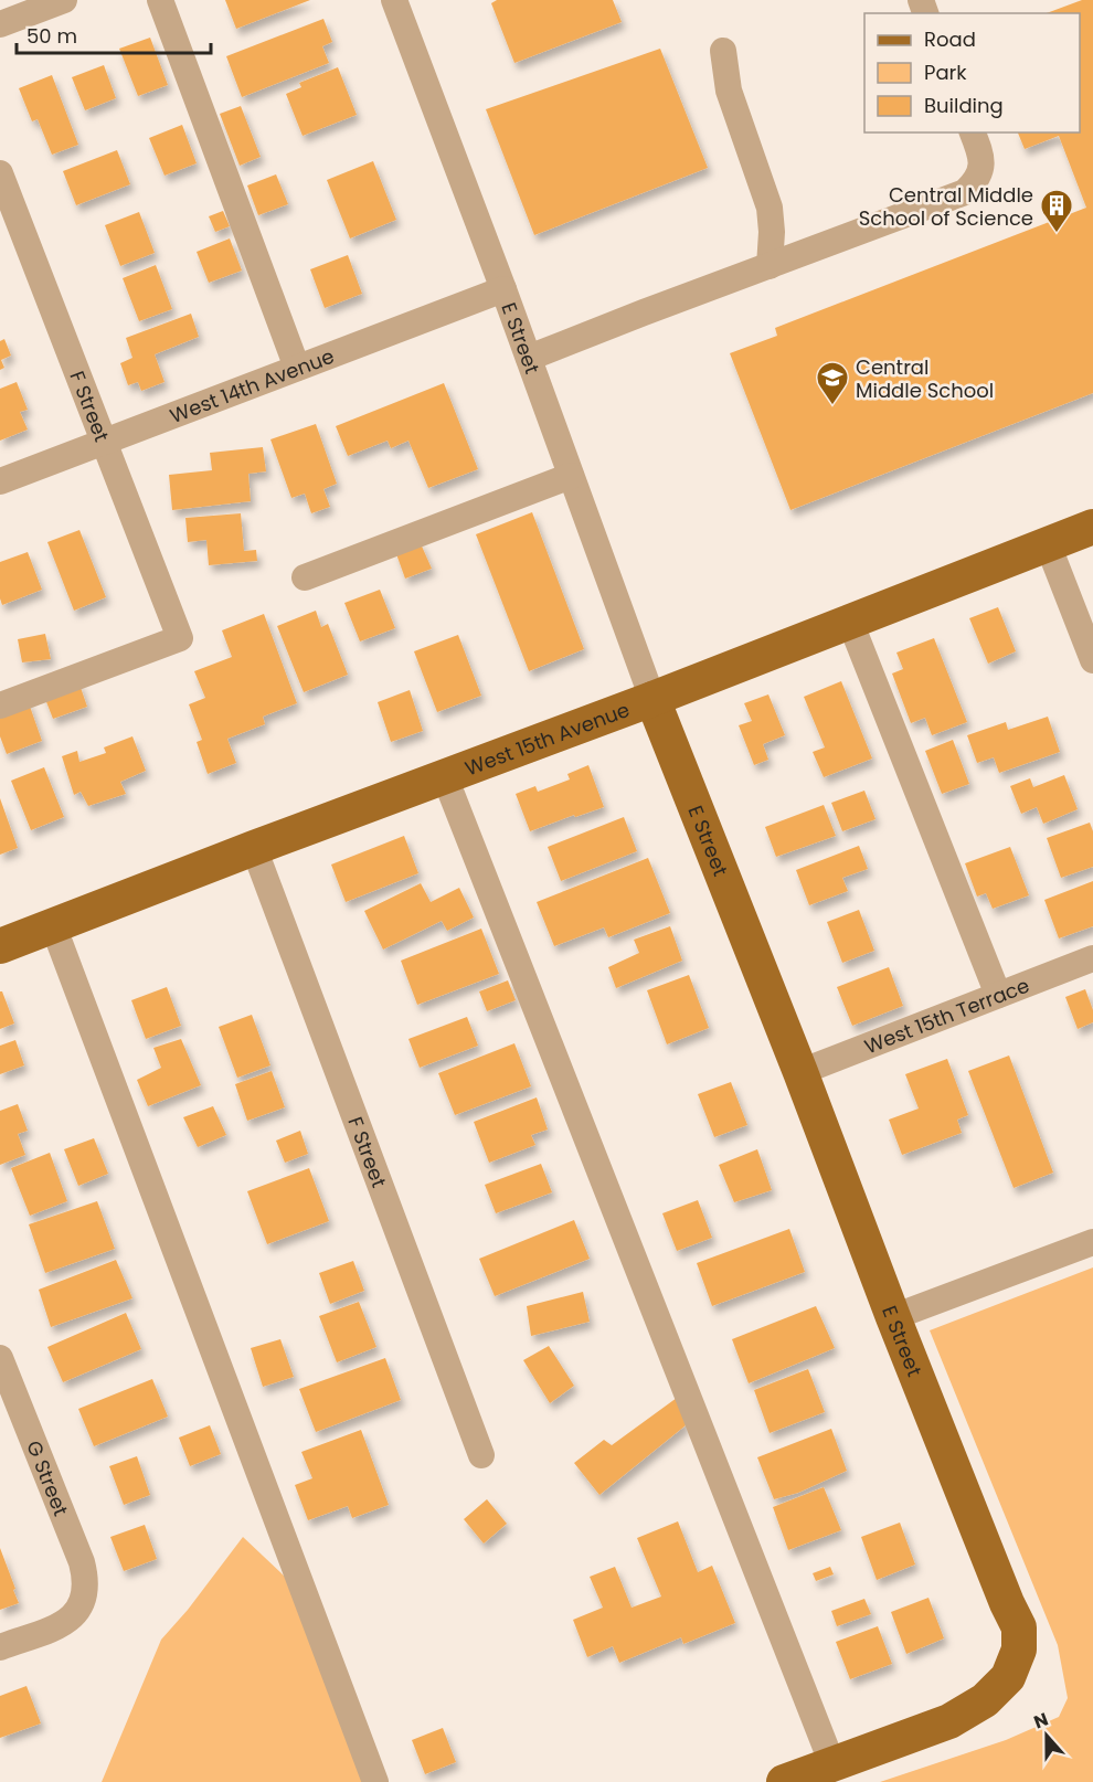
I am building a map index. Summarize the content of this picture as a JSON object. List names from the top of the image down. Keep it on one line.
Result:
{"streets":{"main road":["E Street","West 15th Avenue"],"street":["West 14th Avenue","F Street","West 15th Terrace","G Street"]},"crossings":[["E Street","West 14th Avenue"],["E Street","West 15th Avenue"],["E Street","West 15th Terrace"],["West 14th Avenue","F Street"],["F Street","West 15th Avenue"]],"places":{"building":["Central Middle School of Science"],"school or university":["Central Middle School"]},"legend":["Road","Park","Building"],"scale_bar":"50 m","north":"top"}
